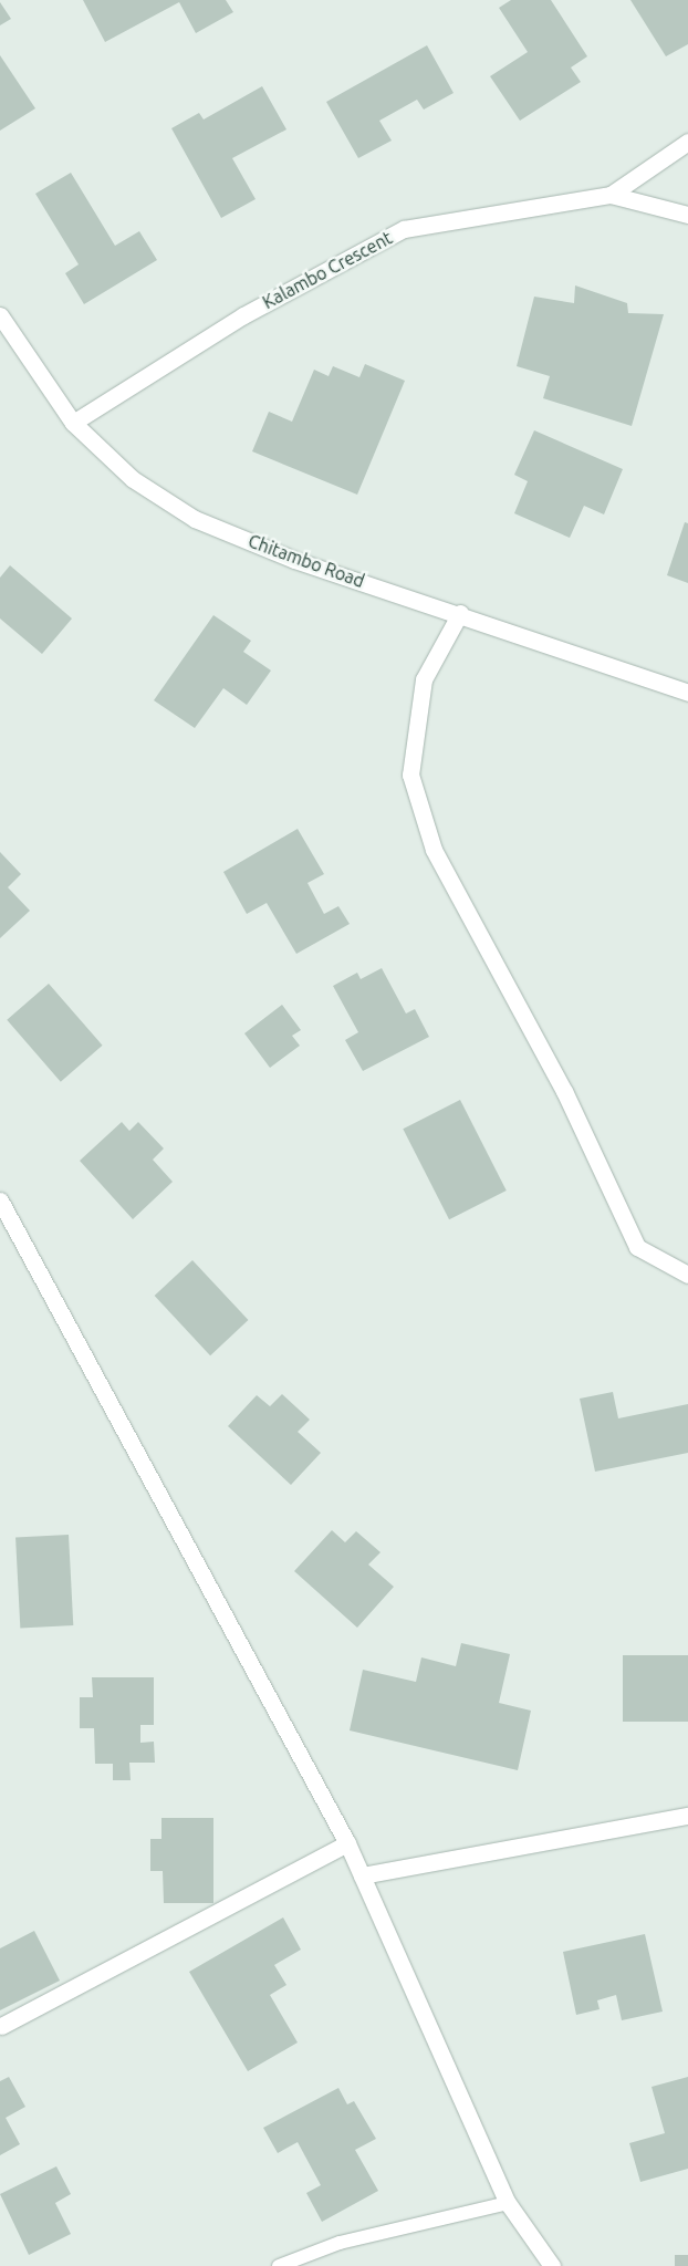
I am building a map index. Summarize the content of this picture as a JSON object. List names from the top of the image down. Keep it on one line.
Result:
{"streets":{"street":["Kalambo Crescent","Chitambo Road"]},"crossings":[["Kalambo Crescent","Chitambo Road"]]}
